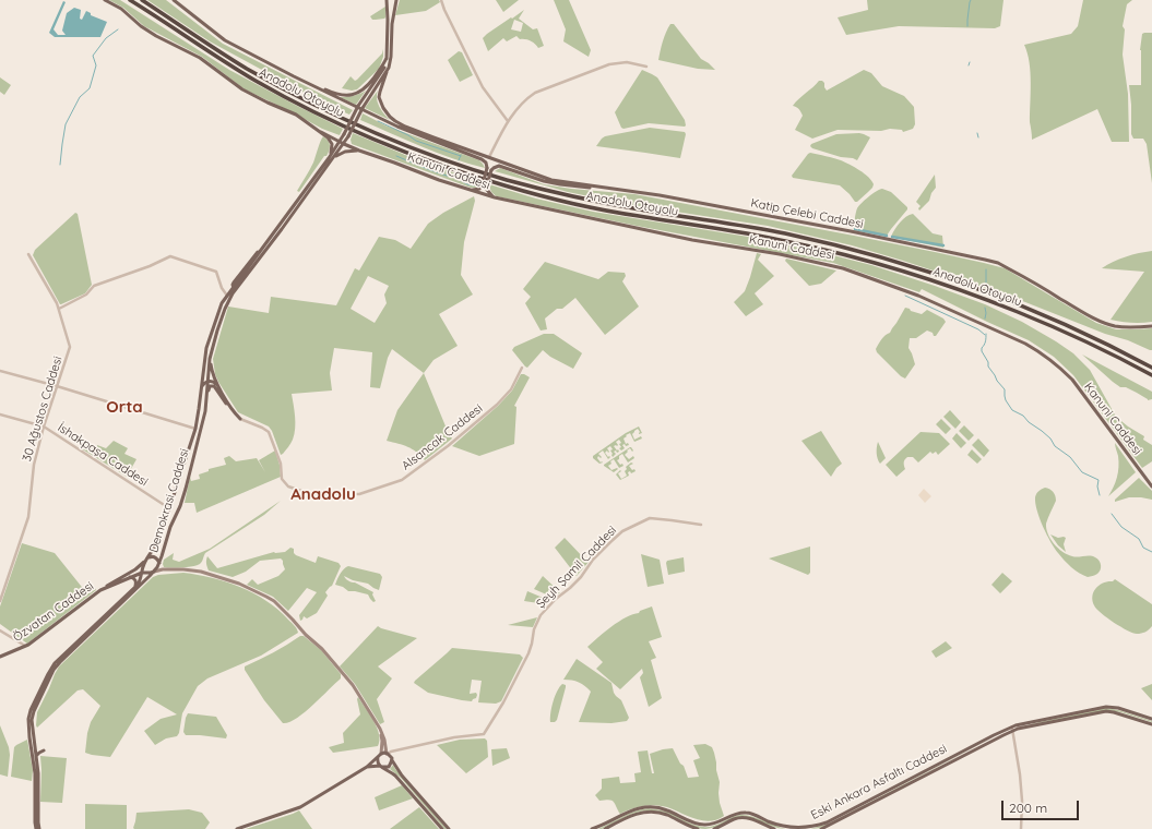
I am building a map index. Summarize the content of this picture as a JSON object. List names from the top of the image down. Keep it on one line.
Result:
{"streets":{"highway":["Anadolu Otoyolu"],"main road":["Kanuni Caddesi","Katip Çelebi Caddesi","Demokrasi Caddesi","Özvatan Caddesi","Eski Ankara Asfaltı Caddesi"],"street":["30 Ağustos Caddesi","Alsancak Caddesi","İshakpaşa Caddesi","Şeyh Şamil Caddesi"]},"crossings":[["Kanuni Caddesi","Demokrasi Caddesi"],["30 Ağustos Caddesi","İshakpaşa Caddesi"],["İshakpaşa Caddesi","Demokrasi Caddesi"],["Demokrasi Caddesi","Özvatan Caddesi"]],"districts":["Orta","Anadolu"],"scale_bar":"200 m"}
